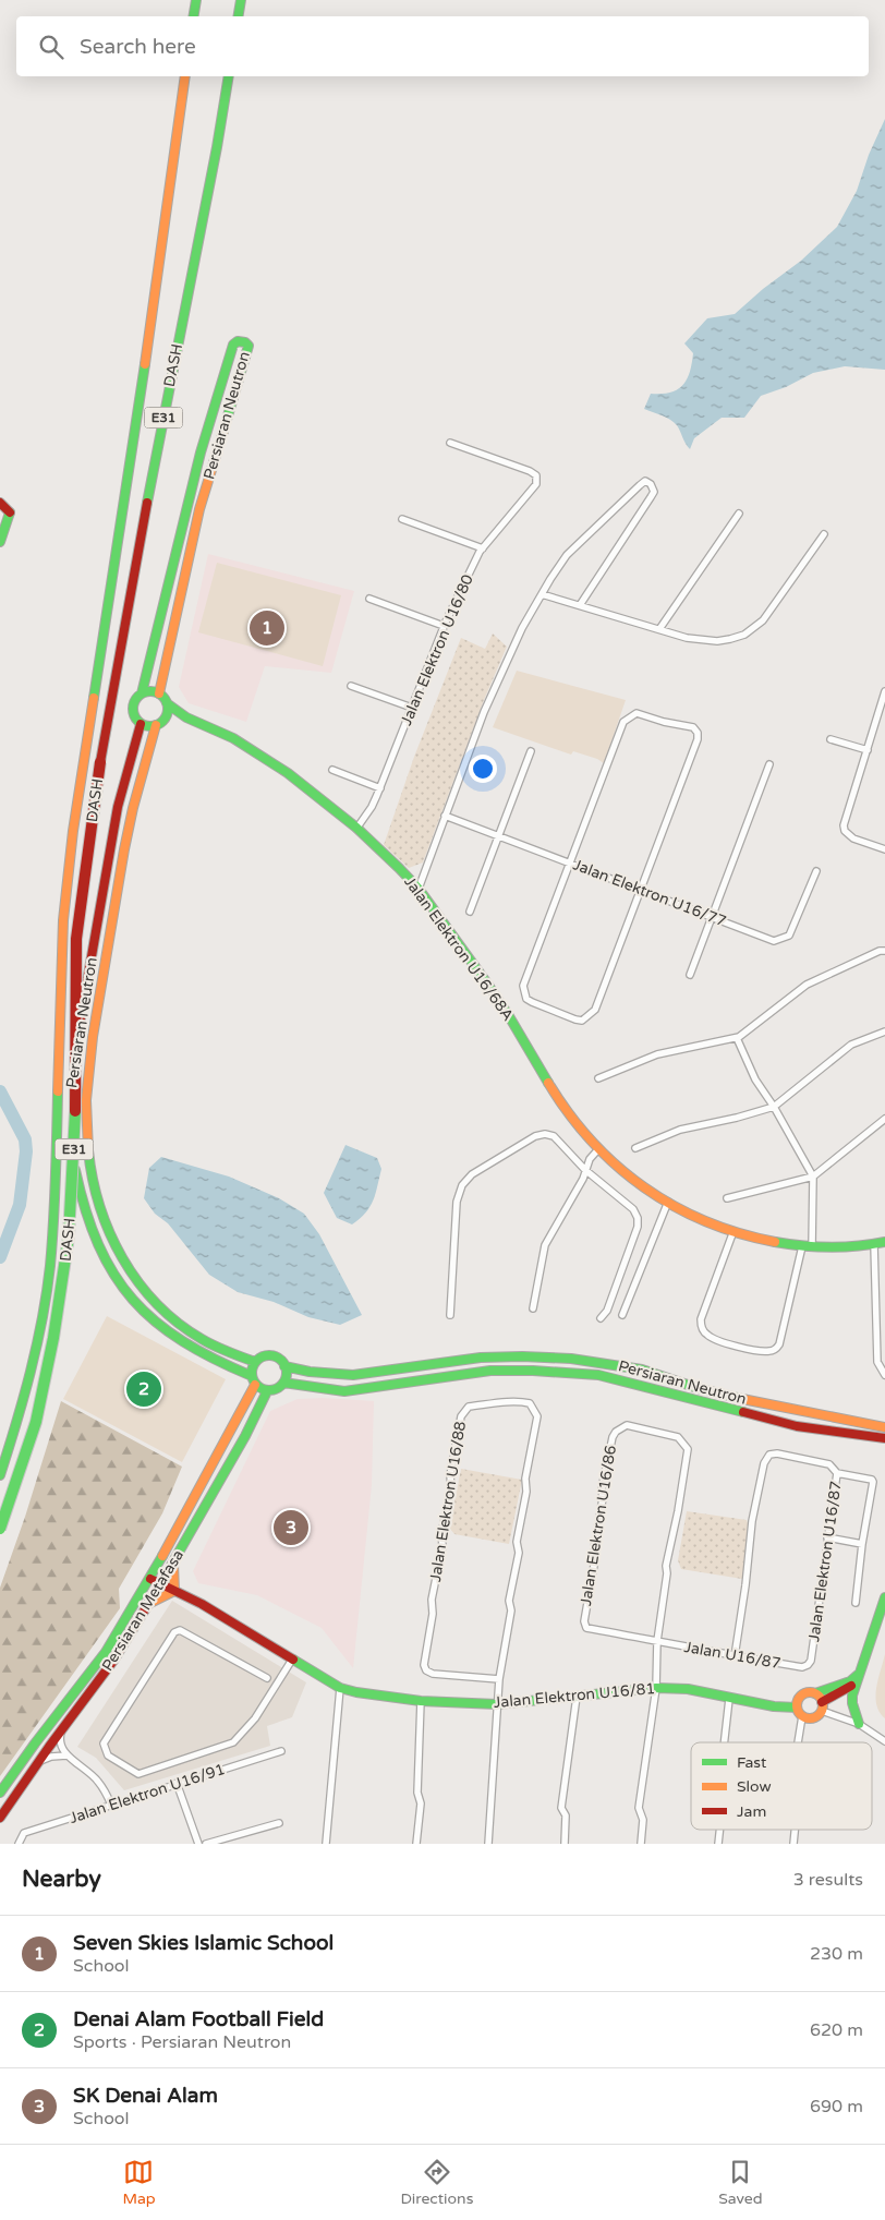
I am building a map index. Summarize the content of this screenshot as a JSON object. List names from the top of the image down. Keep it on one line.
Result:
{"streets":{"main road":["DASH","Persiaran Neutron","E31","Jalan Elektron U16/68A","Persiaran Metafasa","Jalan Elektron U16/81"],"street":["Jalan Elektron U16/80","Jalan Elektron U16/77","Jalan Elektron U16/88","Jalan Elektron U16/86","Jalan Elektron U16/87","Jalan U16/87","Jalan Elektron U16/91"]},"crossings":[["Persiaran Neutron","Persiaran Metafasa"],["Jalan Elektron U16/80","Jalan Elektron U16/68A"],["Jalan Elektron U16/86","Jalan U16/87"],["Jalan Elektron U16/86","Jalan Elektron U16/81"],["Jalan Elektron U16/87","Jalan U16/87"],["Persiaran Metafasa","Jalan Elektron U16/81"]],"legend":["Fast","Slow","Jam"],"page":{"search":"Search here","pins":["1","2","3"],"heading":["Nearby","3 results"],"list":[{"mark":"1","name":"Seven Skies Islamic School","note":"School","value":"230 m"},{"mark":"2","name":"Denai Alam Football Field","note":"Sports · Persiaran Neutron","value":"620 m"},{"mark":"3","name":"SK Denai Alam","note":"School","value":"690 m"}],"nav":["Map","Directions","Saved"]}}
